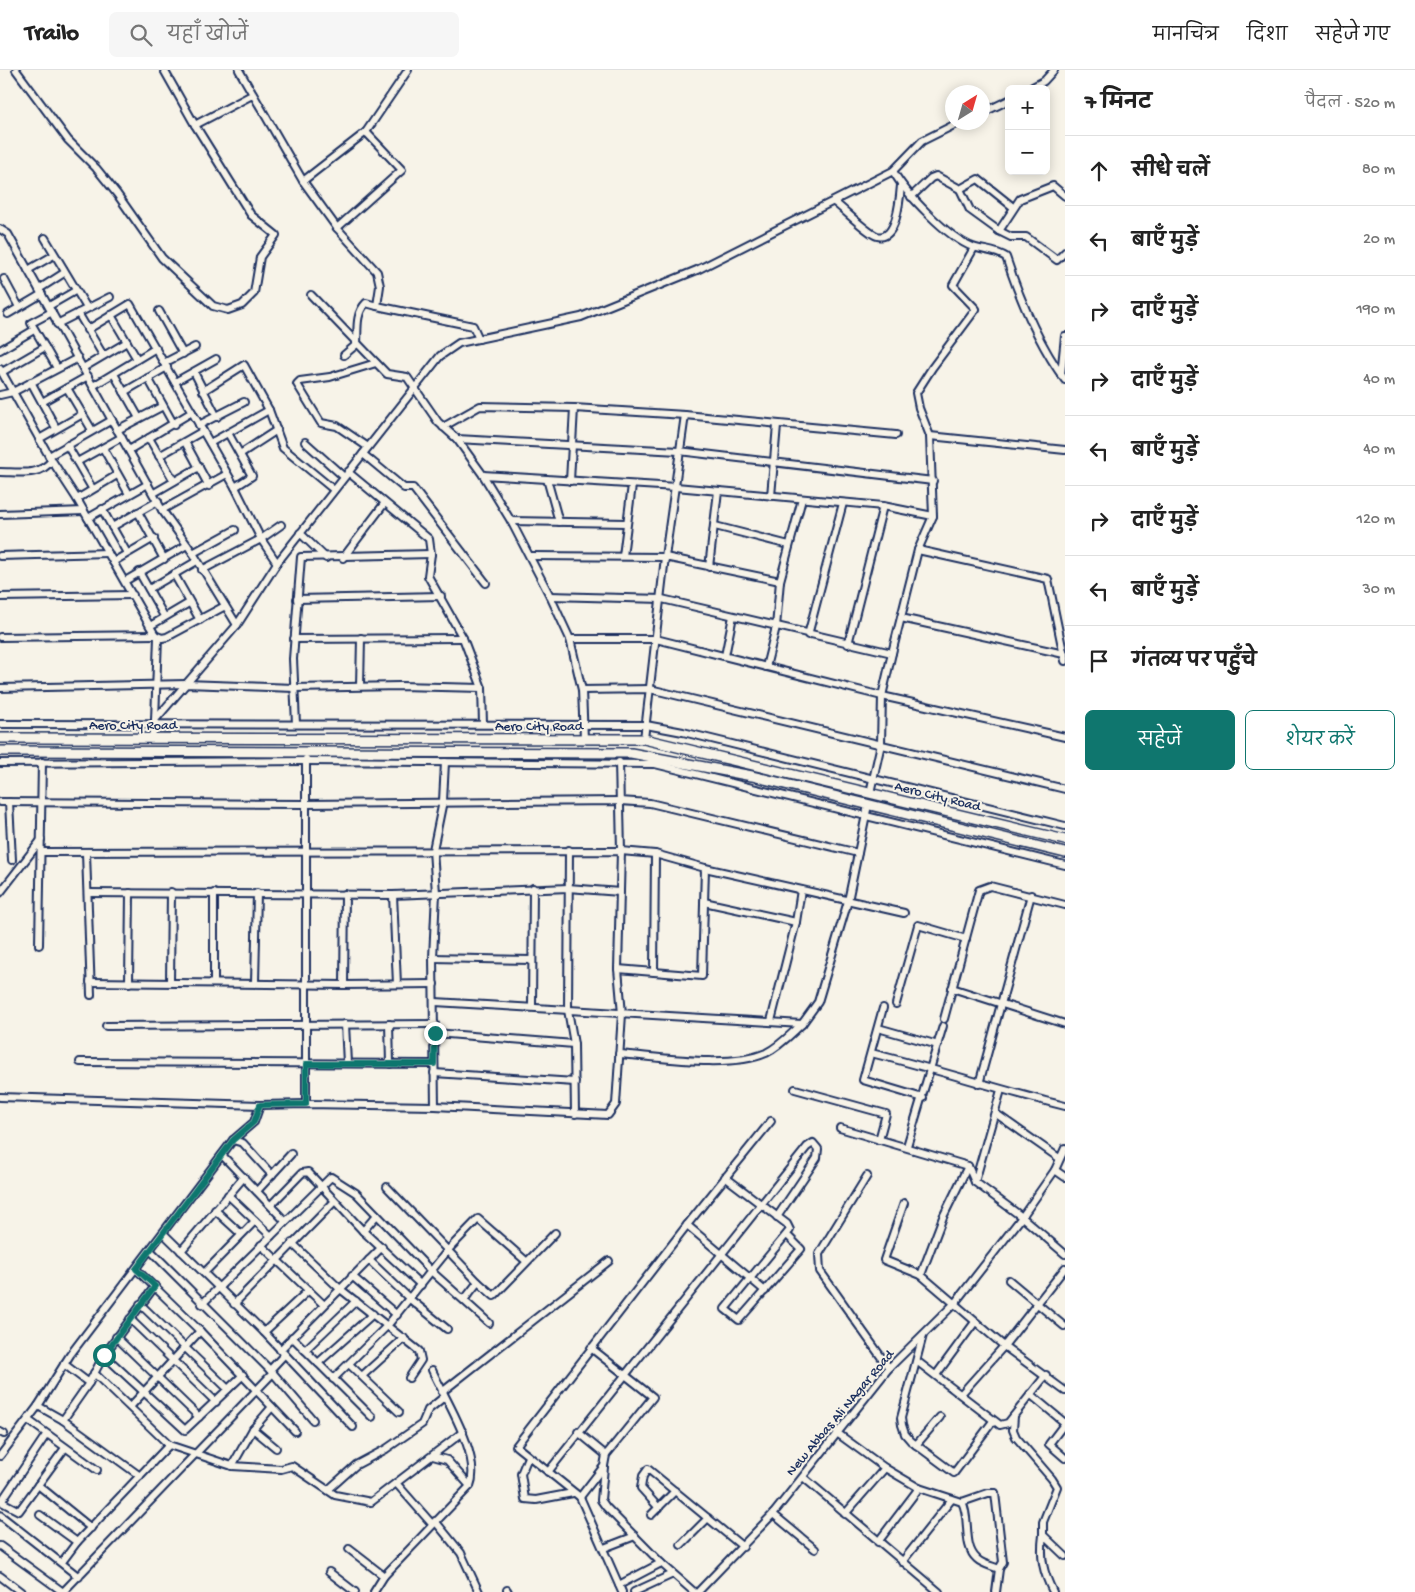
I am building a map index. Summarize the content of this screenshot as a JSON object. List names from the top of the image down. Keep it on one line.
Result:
{"streets":{"street":["Aero City Road","New Abbas Ali NAgar Road"]},"north":"top right","page":{"header":"Trailo","search":"यहाँ खोजें","nav":["मानचित्र","दिशा","सहेजे गए"],"heading":["7 मिनट","पैदल · 520 m"],"map_buttons":["+","−"],"list":[["सीधे चलें","80 m"],["बाएँ मुड़ें","20 m"],["दाएँ मुड़ें","190 m"],["दाएँ मुड़ें","40 m"],["बाएँ मुड़ें","40 m"],["दाएँ मुड़ें","120 m"],["बाएँ मुड़ें","30 m"],"गंतव्य पर पहुँचे"],"buttons":["सहेजें","शेयर करें"]}}
